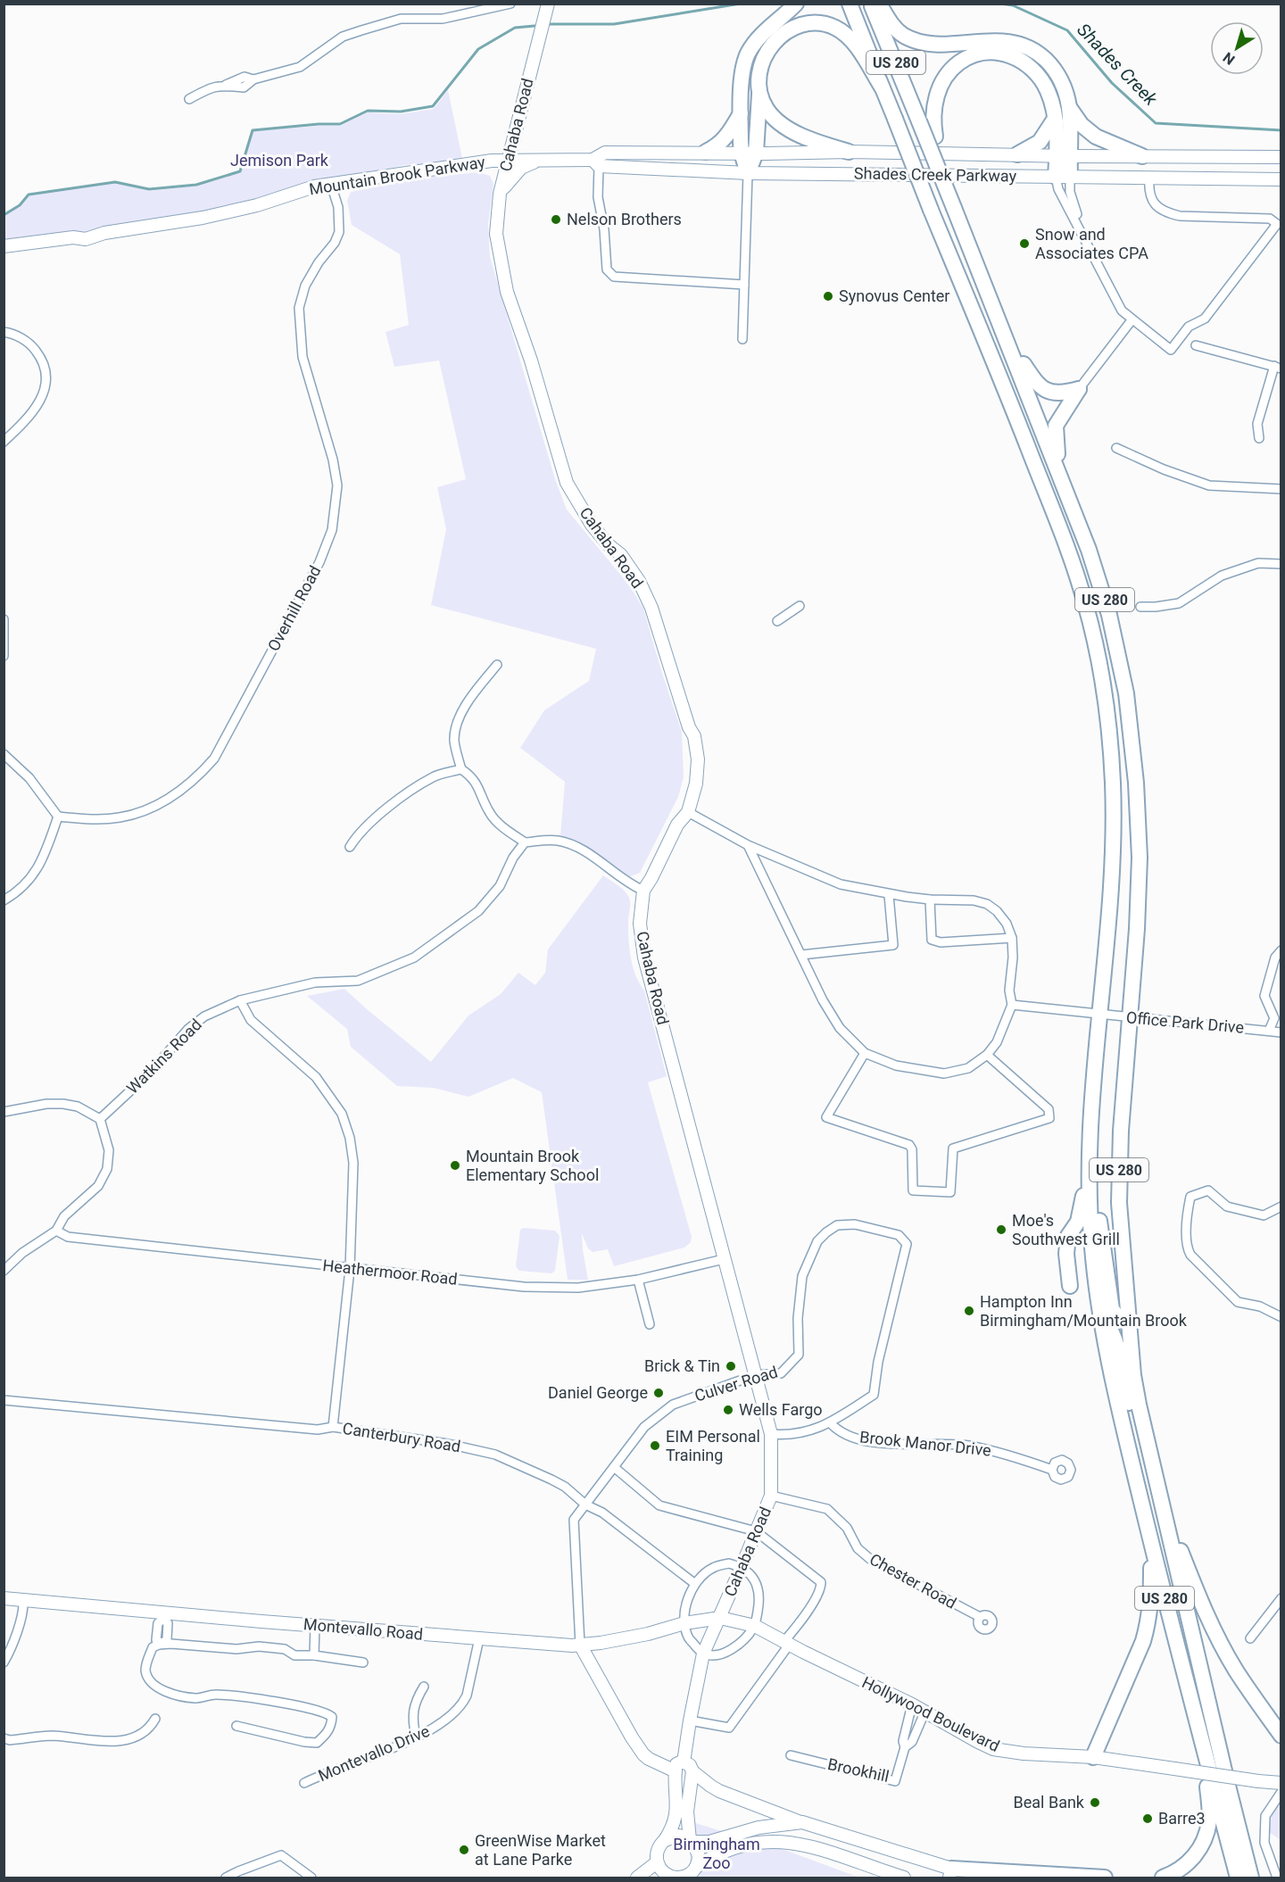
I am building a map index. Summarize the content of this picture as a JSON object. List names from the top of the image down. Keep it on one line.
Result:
{"streets":{"highway":["US 280"],"main road":["Cahaba Road","Shades Creek Parkway","Mountain Brook Parkway","Culver Road","Montevallo Road","Hollywood Boulevard"],"street":["Overhill Road","Office Park Drive","Watkins Road","Heathermoor Road","Canterbury Road","Brook Manor Drive","Chester Road","Montevallo Drive","Brookhill"]},"crossings":[["US 280","Office Park Drive"],["Cahaba Road","Shades Creek Parkway"],["Cahaba Road","Mountain Brook Parkway"],["Cahaba Road","Heathermoor Road"],["Cahaba Road","Culver Road"],["Cahaba Road","Chester Road"],["Cahaba Road","Montevallo Road"],["Cahaba Road","Hollywood Boulevard"],["Shades Creek Parkway","Mountain Brook Parkway"],["Mountain Brook Parkway","Overhill Road"],["Culver Road","Canterbury Road"],["Culver Road","Brook Manor Drive"],["Culver Road","Montevallo Road"],["Montevallo Road","Hollywood Boulevard"],["Montevallo Road","Montevallo Drive"],["Hollywood Boulevard","Brookhill"]],"water":["Shades Creek"],"parks":["Jemison Park","Birmingham Zoo"],"places":["Nelson Brothers","Snow and Associates CPA","Synovus Center","Mountain Brook Elementary School","Moe's Southwest Grill","Hampton Inn Birmingham/Mountain Brook","Brick & Tin","Daniel George","Wells Fargo","EIM Personal Training","Beal Bank","Barre3","GreenWise Market at Lane Parke"],"north":"bottom left"}
